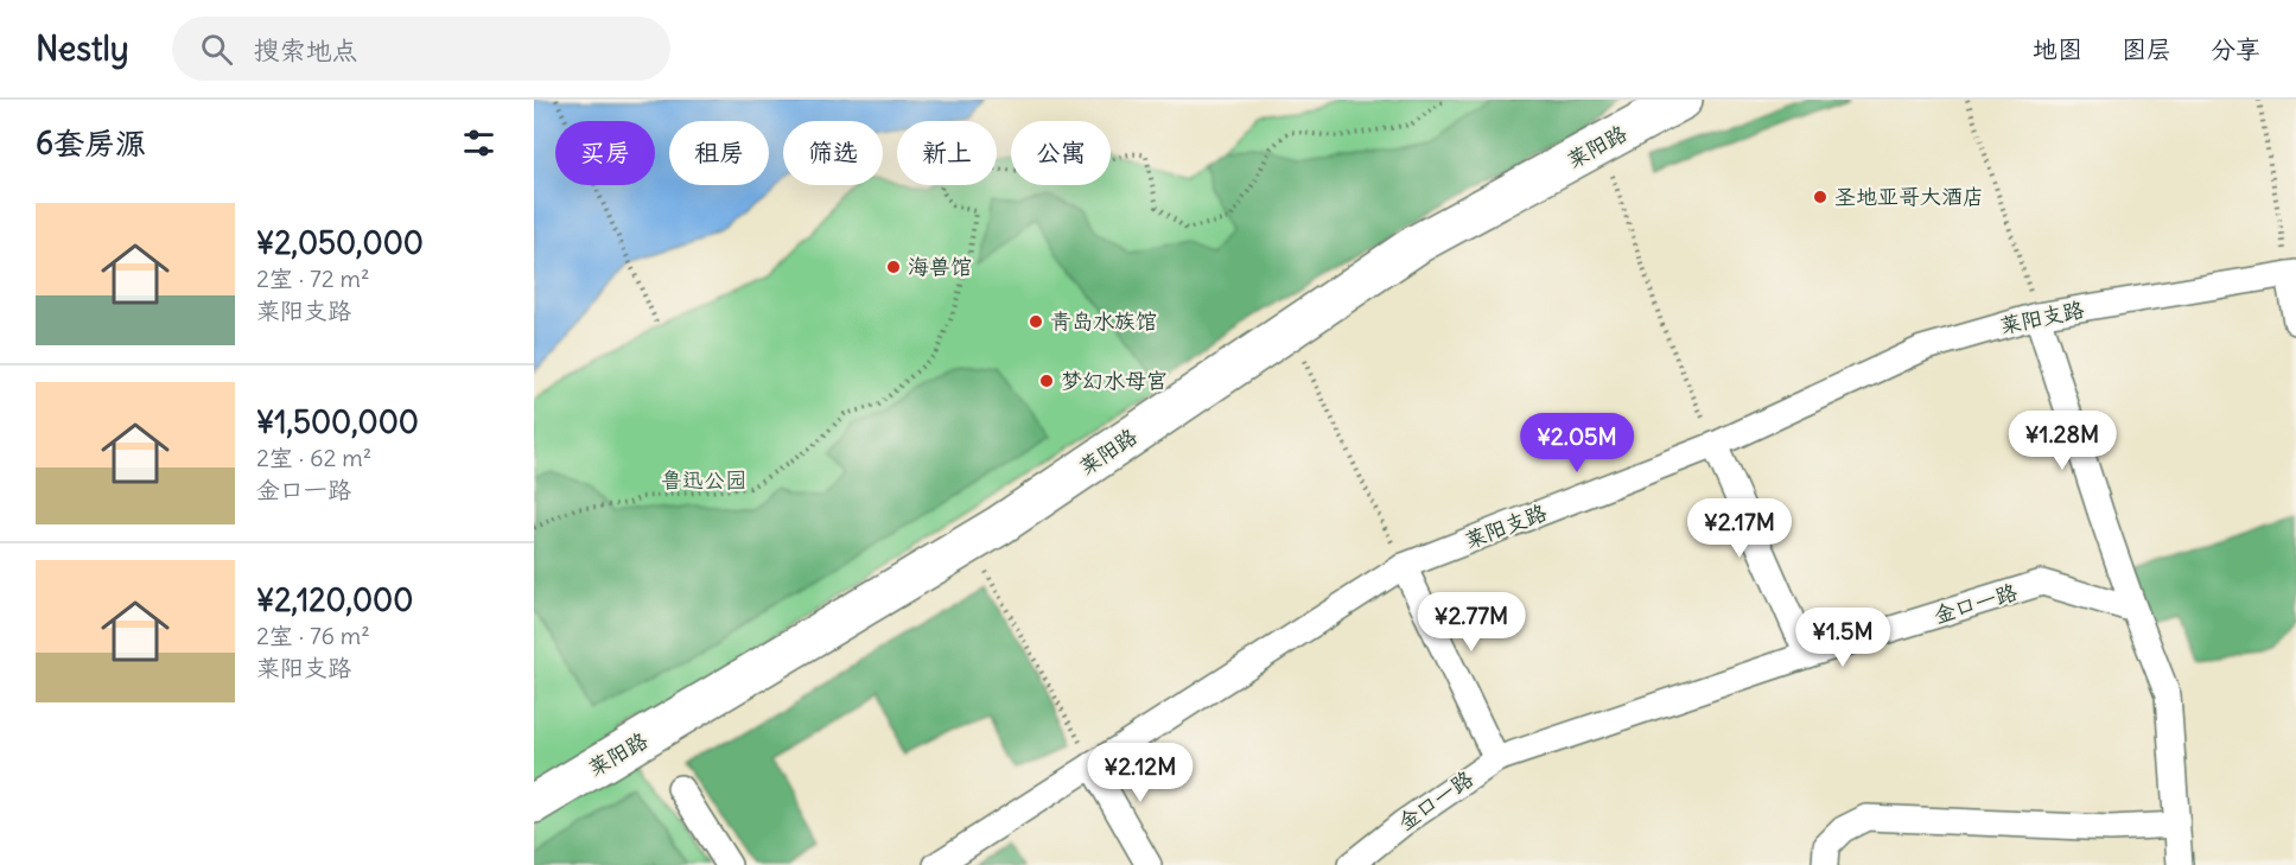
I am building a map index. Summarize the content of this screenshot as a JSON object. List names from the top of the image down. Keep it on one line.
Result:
{"streets":{"main road":["莱阳路"],"street":["莱阳支路","金口一路"]},"parks":["鲁迅公园"],"places":["圣地亚哥大酒店","海兽馆","青岛水族馆","梦幻水母宫"],"page":{"header":"Nestly","search":"搜索地点","nav":["地图","图层","分享"],"heading":"6套房源","chip":["买房","租房","筛选","新上","公寓"],"list":[{"name":"¥2,050,000","note":"2室 · 72 m² · 莱阳支路"},{"name":"¥1,500,000","note":"2室 · 62 m² · 金口一路"},{"name":"¥2,120,000","note":"2室 · 76 m² · 莱阳支路"}],"price":["¥1.28M","¥2.05M","¥2.17M","¥2.77M","¥1.5M","¥2.12M"]}}
